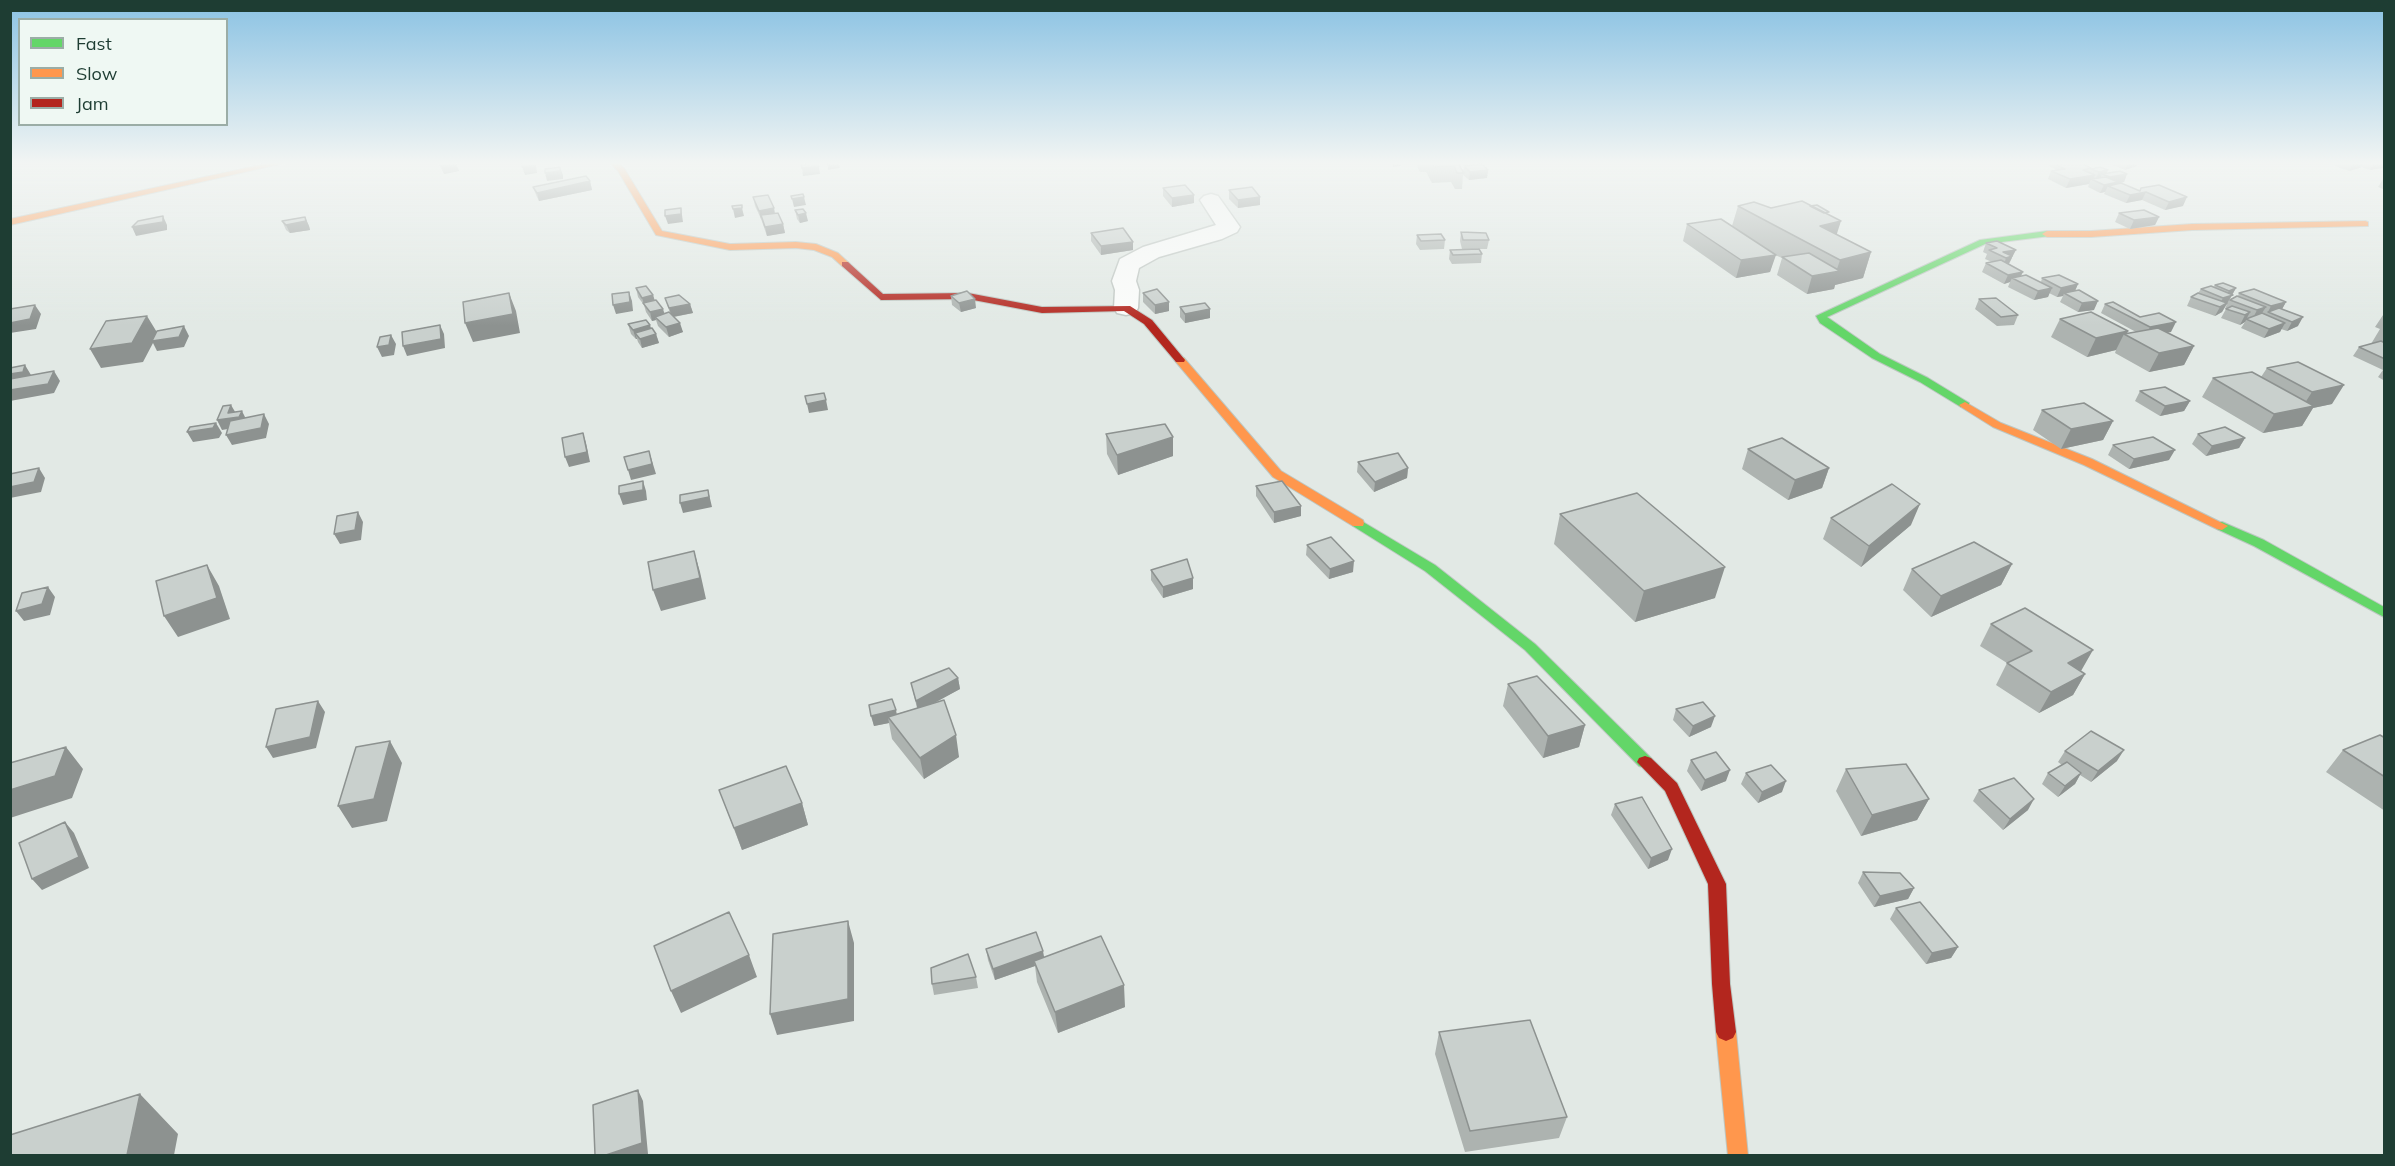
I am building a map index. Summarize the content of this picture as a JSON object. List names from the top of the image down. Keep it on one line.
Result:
{"legend":["Fast","Slow","Jam"]}
